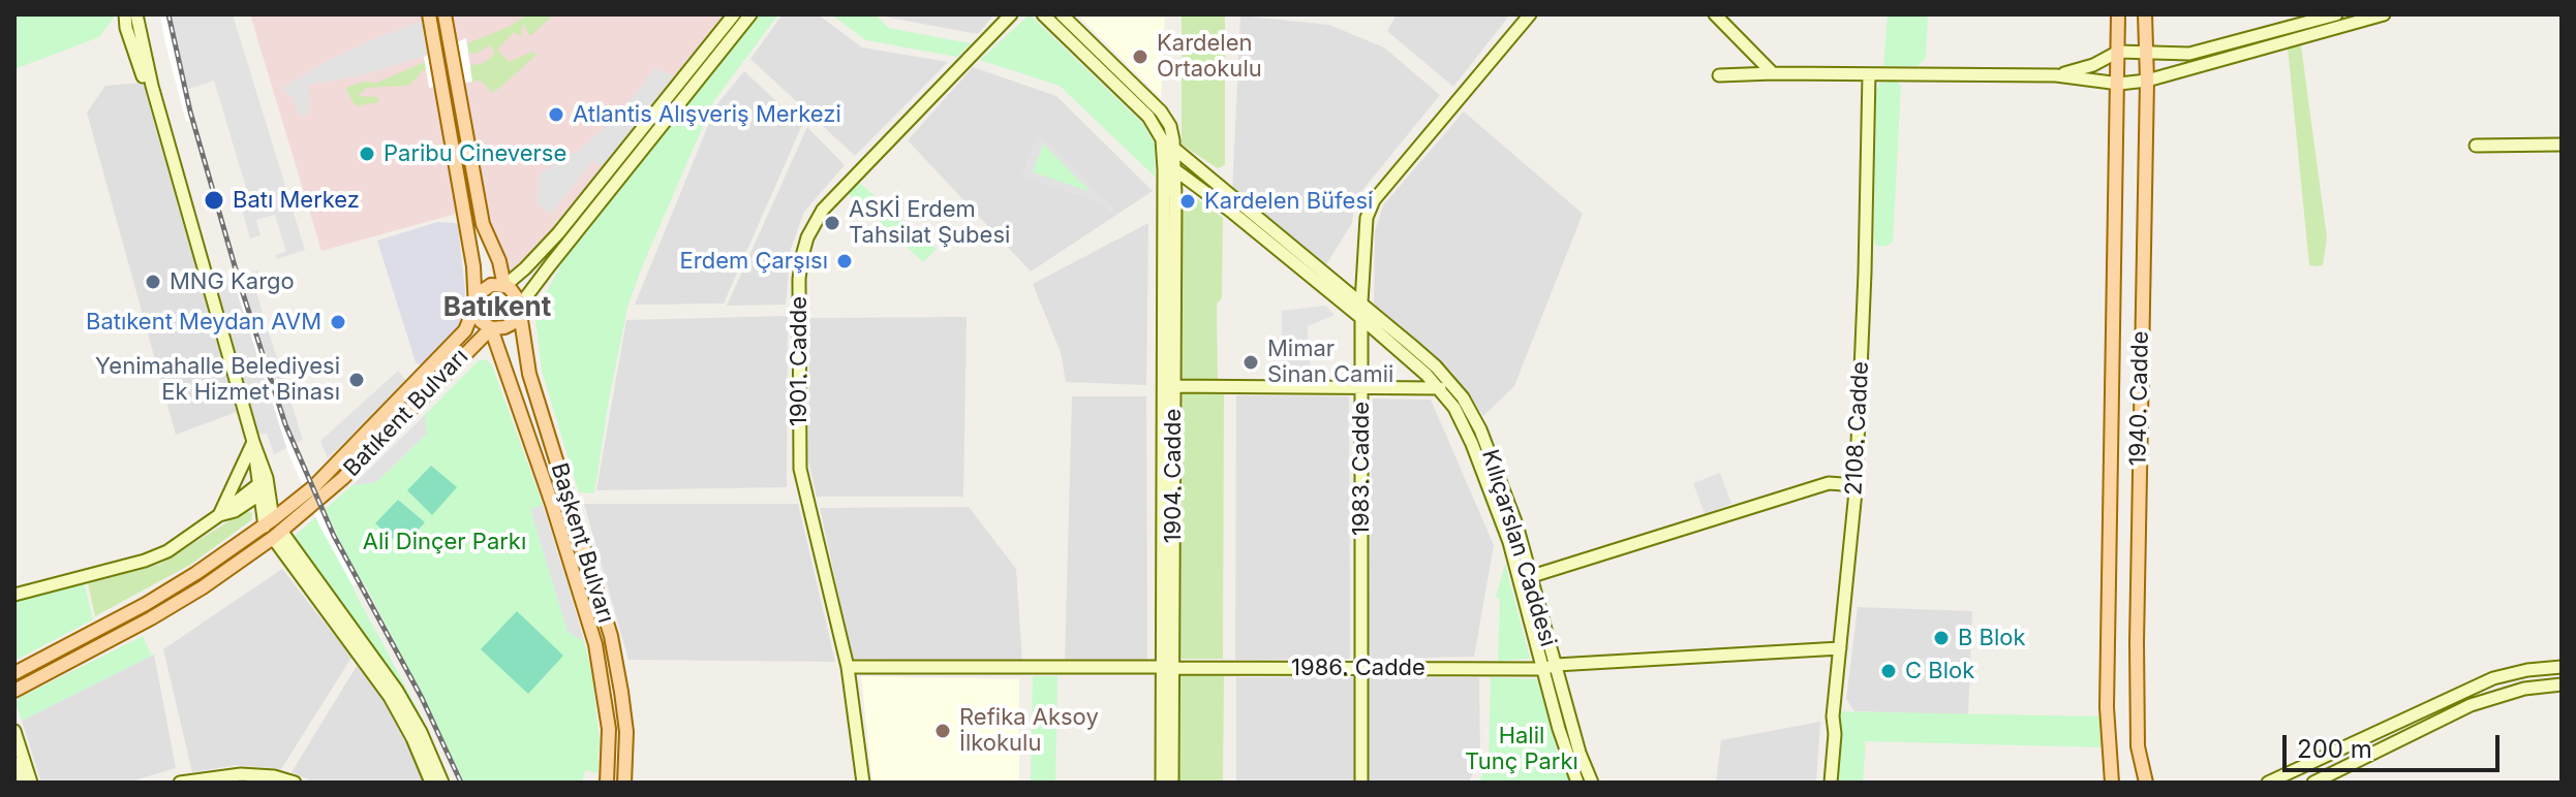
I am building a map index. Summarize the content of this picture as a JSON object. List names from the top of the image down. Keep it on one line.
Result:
{"streets":{"main road":["1940. Cadde","Batıkent Bulvarı","Başkent Bulvarı"],"street":["1901. Cadde","2108. Cadde","1983. Cadde","1904. Cadde","Kılıçarslan Caddesi","1986. Cadde"]},"crossings":[["1901. Cadde","1986. Cadde"],["Batıkent Bulvarı","Başkent Bulvarı"],["2108. Cadde","1986. Cadde"],["1983. Cadde","Kılıçarslan Caddesi"],["1983. Cadde","1986. Cadde"],["1904. Cadde","Kılıçarslan Caddesi"],["1904. Cadde","1986. Cadde"],["Kılıçarslan Caddesi","1986. Cadde"]],"districts":["Batıkent"],"parks":["Ali Dinçer Parkı","Halil Tunç Parkı"],"places":["Kardelen Ortaokulu","Atlantis Alışveriş Merkezi","Paribu Cineverse","Batı Merkez","Kardelen Büfesi","ASKİ Erdem Tahsilat Şubesi","Erdem Çarşısı","MNG Kargo","Batıkent Meydan AVM","Mimar Sinan Camii","Yenimahalle Belediyesi Ek Hizmet Binası","B Blok","C Blok","Refika Aksoy İlkokulu"],"scale_bar":"200 m"}
